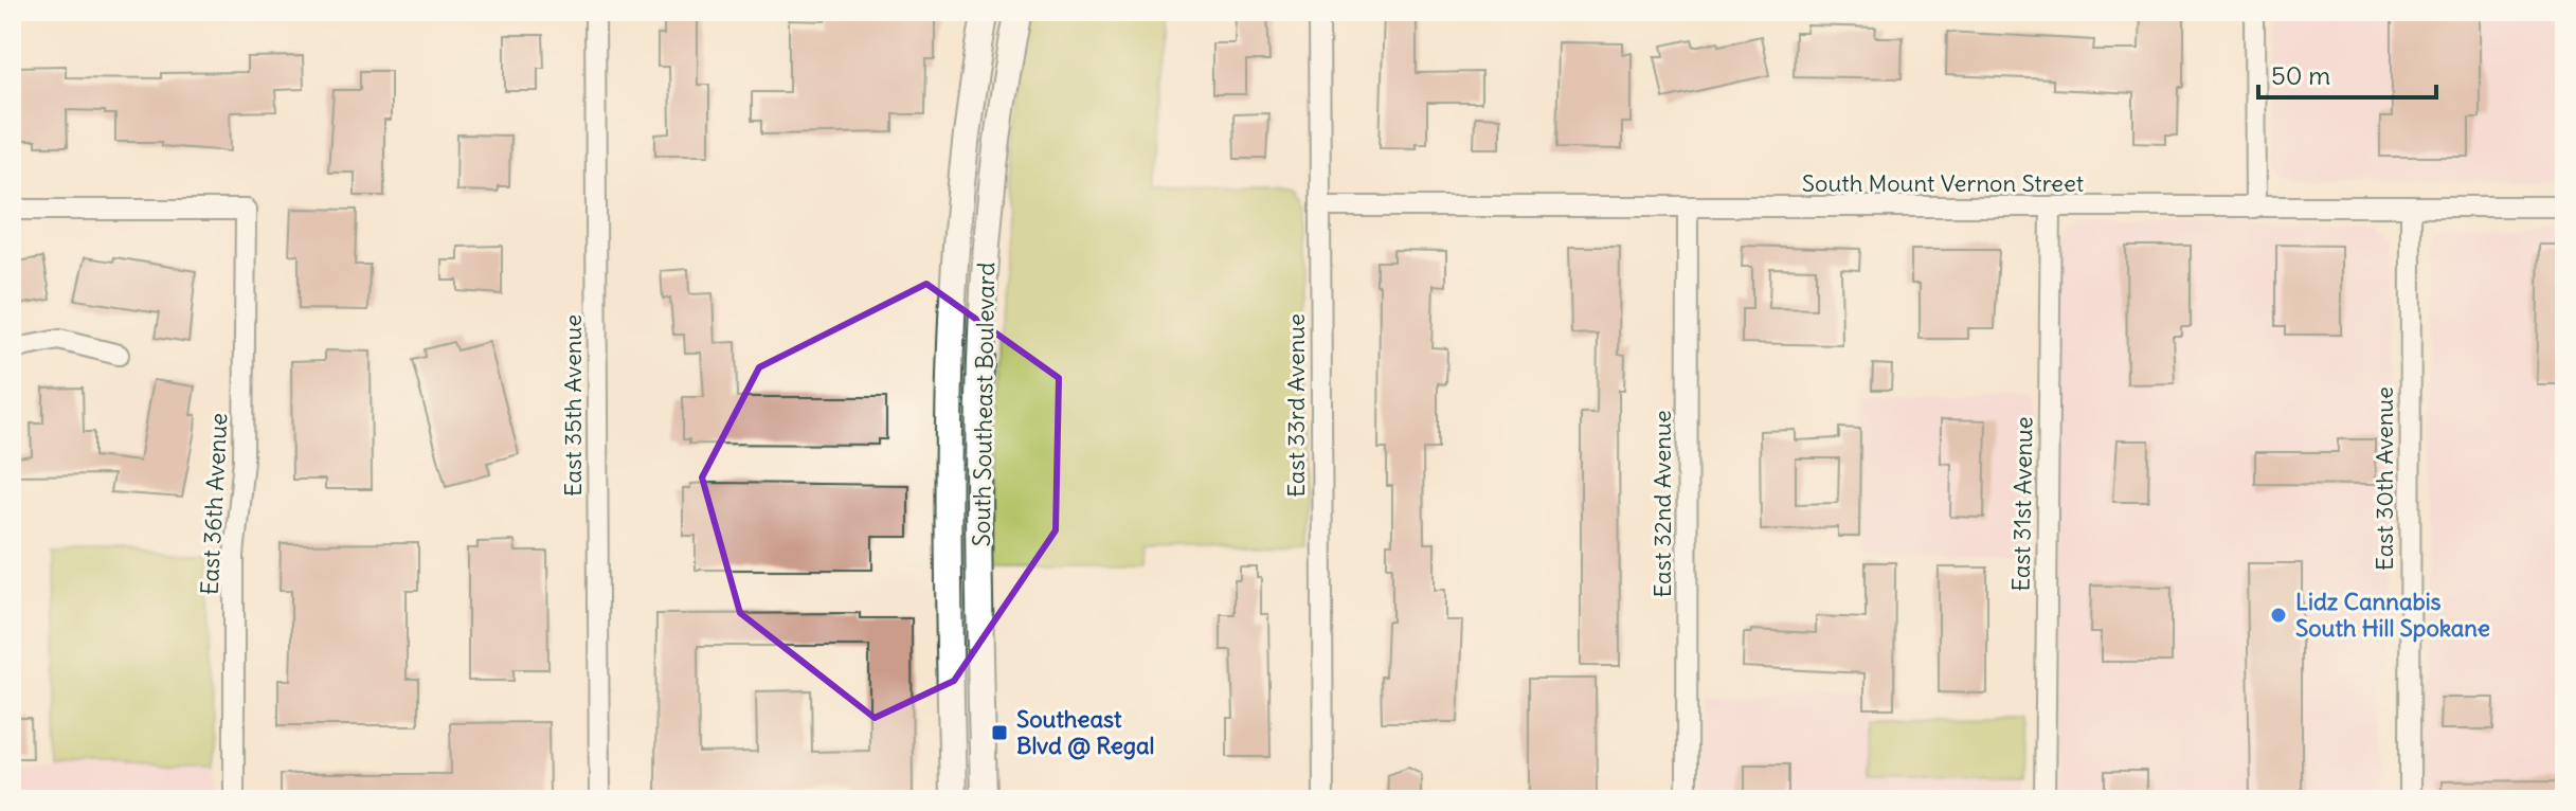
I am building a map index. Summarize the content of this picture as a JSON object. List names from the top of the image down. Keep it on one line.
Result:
{"streets":{"main road":["South Southeast Boulevard"],"street":["South Mount Vernon Street","East 35th Avenue","East 33rd Avenue","East 30th Avenue","East 36th Avenue","East 32nd Avenue","East 31st Avenue"]},"crossings":[["South Mount Vernon Street","East 33rd Avenue"],["South Mount Vernon Street","East 30th Avenue"],["South Mount Vernon Street","East 32nd Avenue"],["South Mount Vernon Street","East 31st Avenue"]],"places":{"other":["Lidz Cannabis South Hill Spokane"],"transit":["Southeast Blvd @ Regal"]},"scale_bar":"50 m"}
